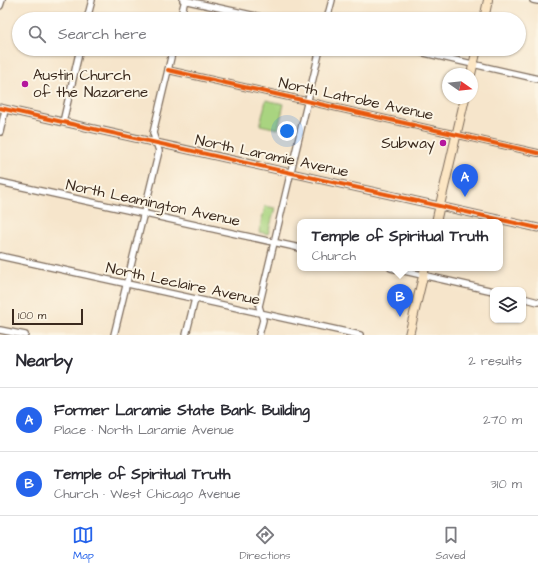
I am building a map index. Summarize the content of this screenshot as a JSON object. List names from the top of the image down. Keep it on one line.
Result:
{"streets":{"street":["North Latrobe Avenue","North Laramie Avenue","North Leamington Avenue","North Leclaire Avenue"]},"places":["Austin Church of the Nazarene","Subway"],"scale_bar":"100 m","north":"right","page":{"search":"Search here","pins":["A","B"],"popup":["Temple of Spiritual Truth","Church"],"scale":"100 m","heading":["Nearby","2 results"],"list":[{"mark":"A","name":"Former Laramie State Bank Building","note":"Place · North Laramie Avenue","value":"270 m"},{"mark":"B","name":"Temple of Spiritual Truth","note":"Church · West Chicago Avenue","value":"310 m"}],"nav":["Map","Directions","Saved"]}}
